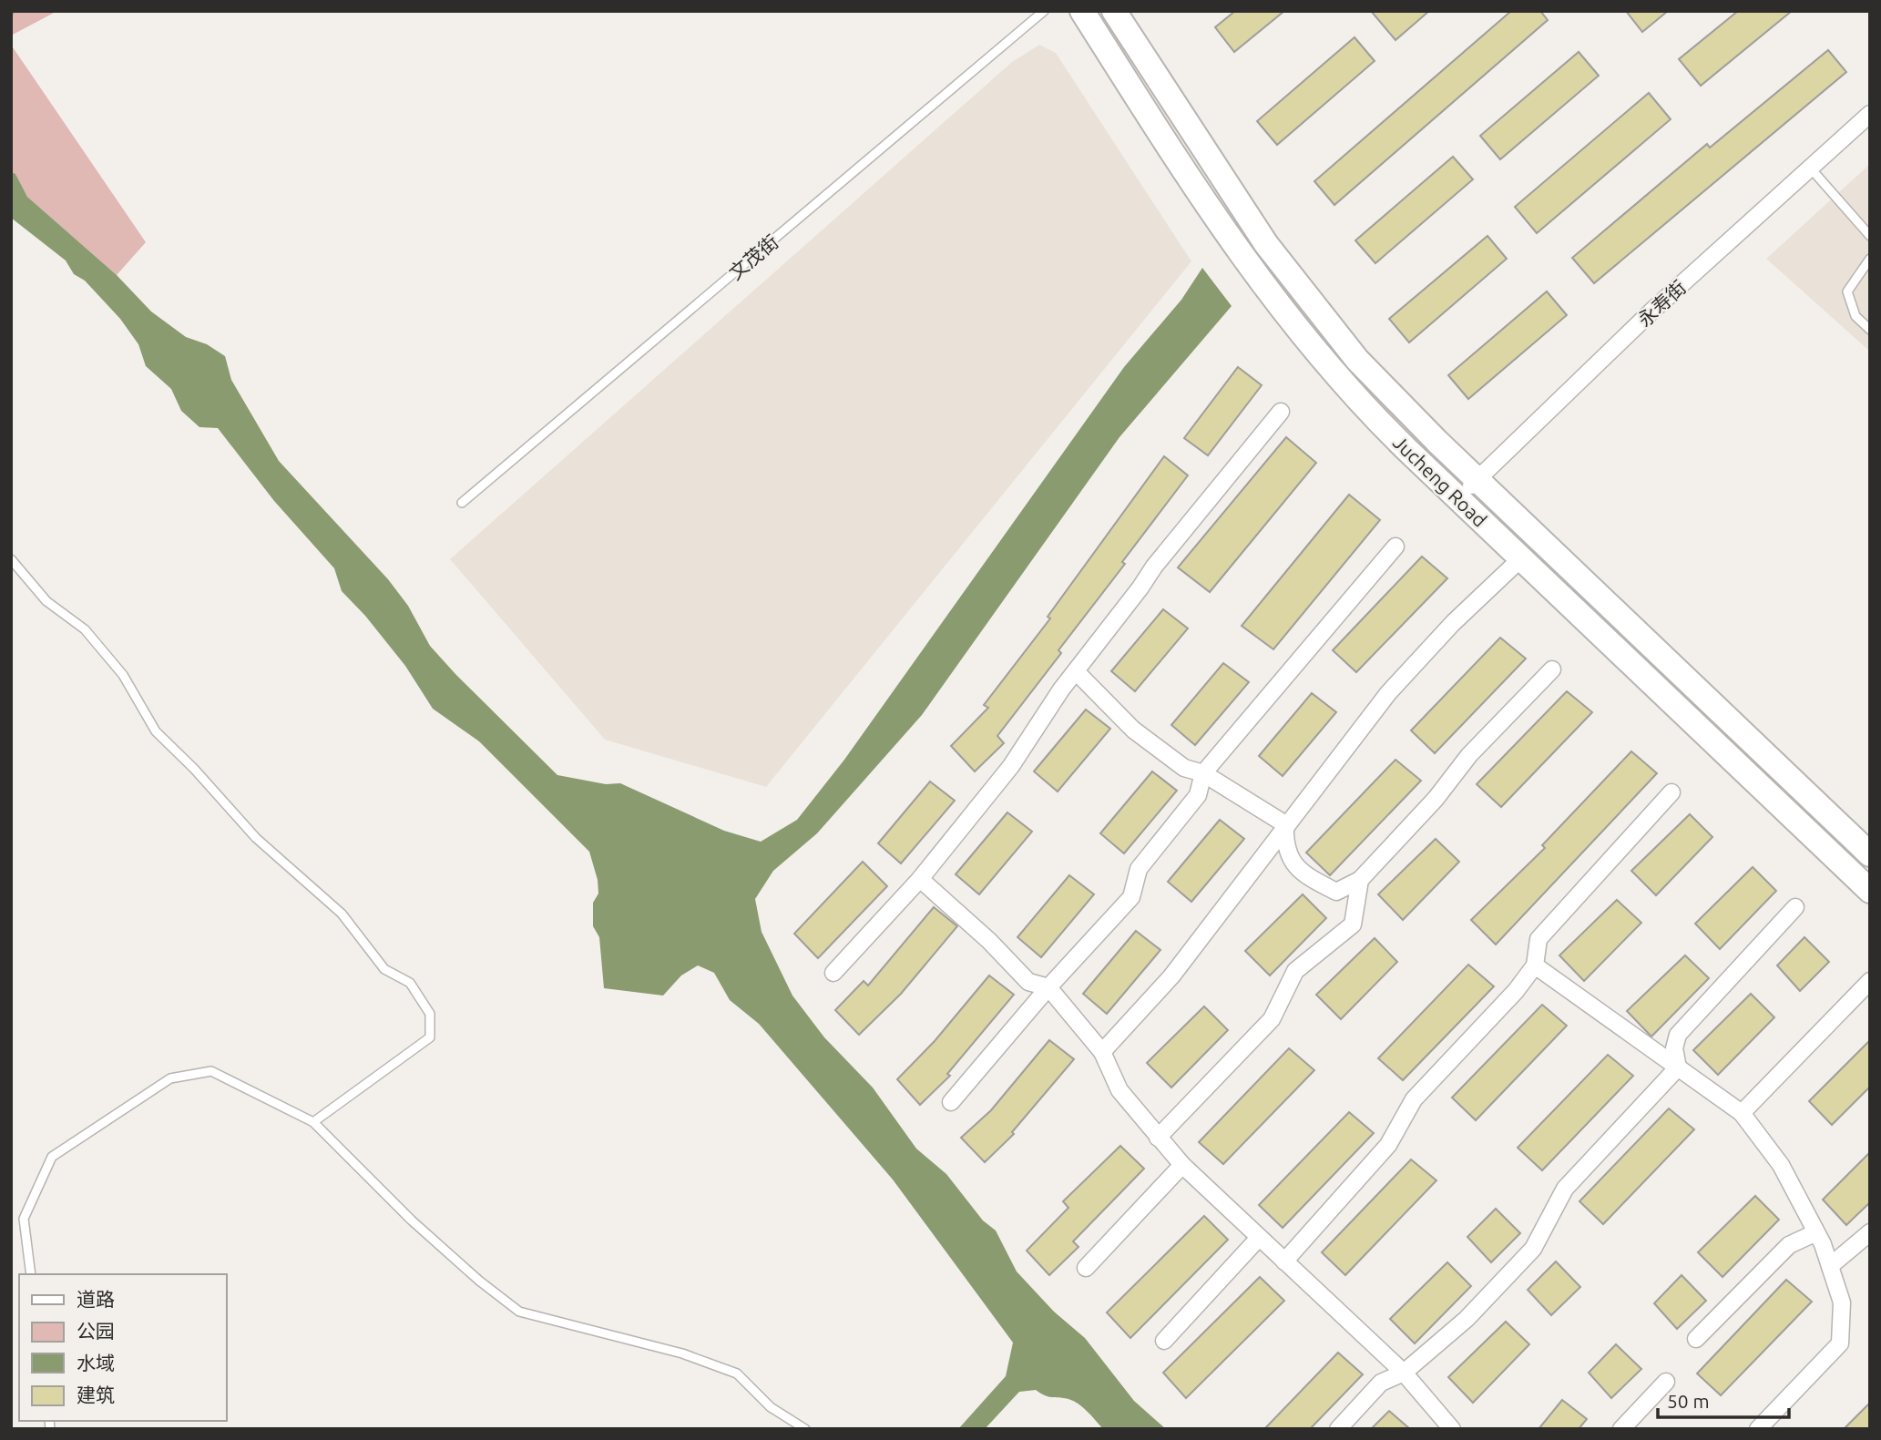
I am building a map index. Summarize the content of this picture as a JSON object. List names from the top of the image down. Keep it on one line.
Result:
{"streets":{"street":["永寿街","Jucheng Road"],"lane":["文茂街"]},"crossings":[["永寿街","Jucheng Road"]],"legend":["道路","公园","水域","建筑"],"scale_bar":"50 m"}
